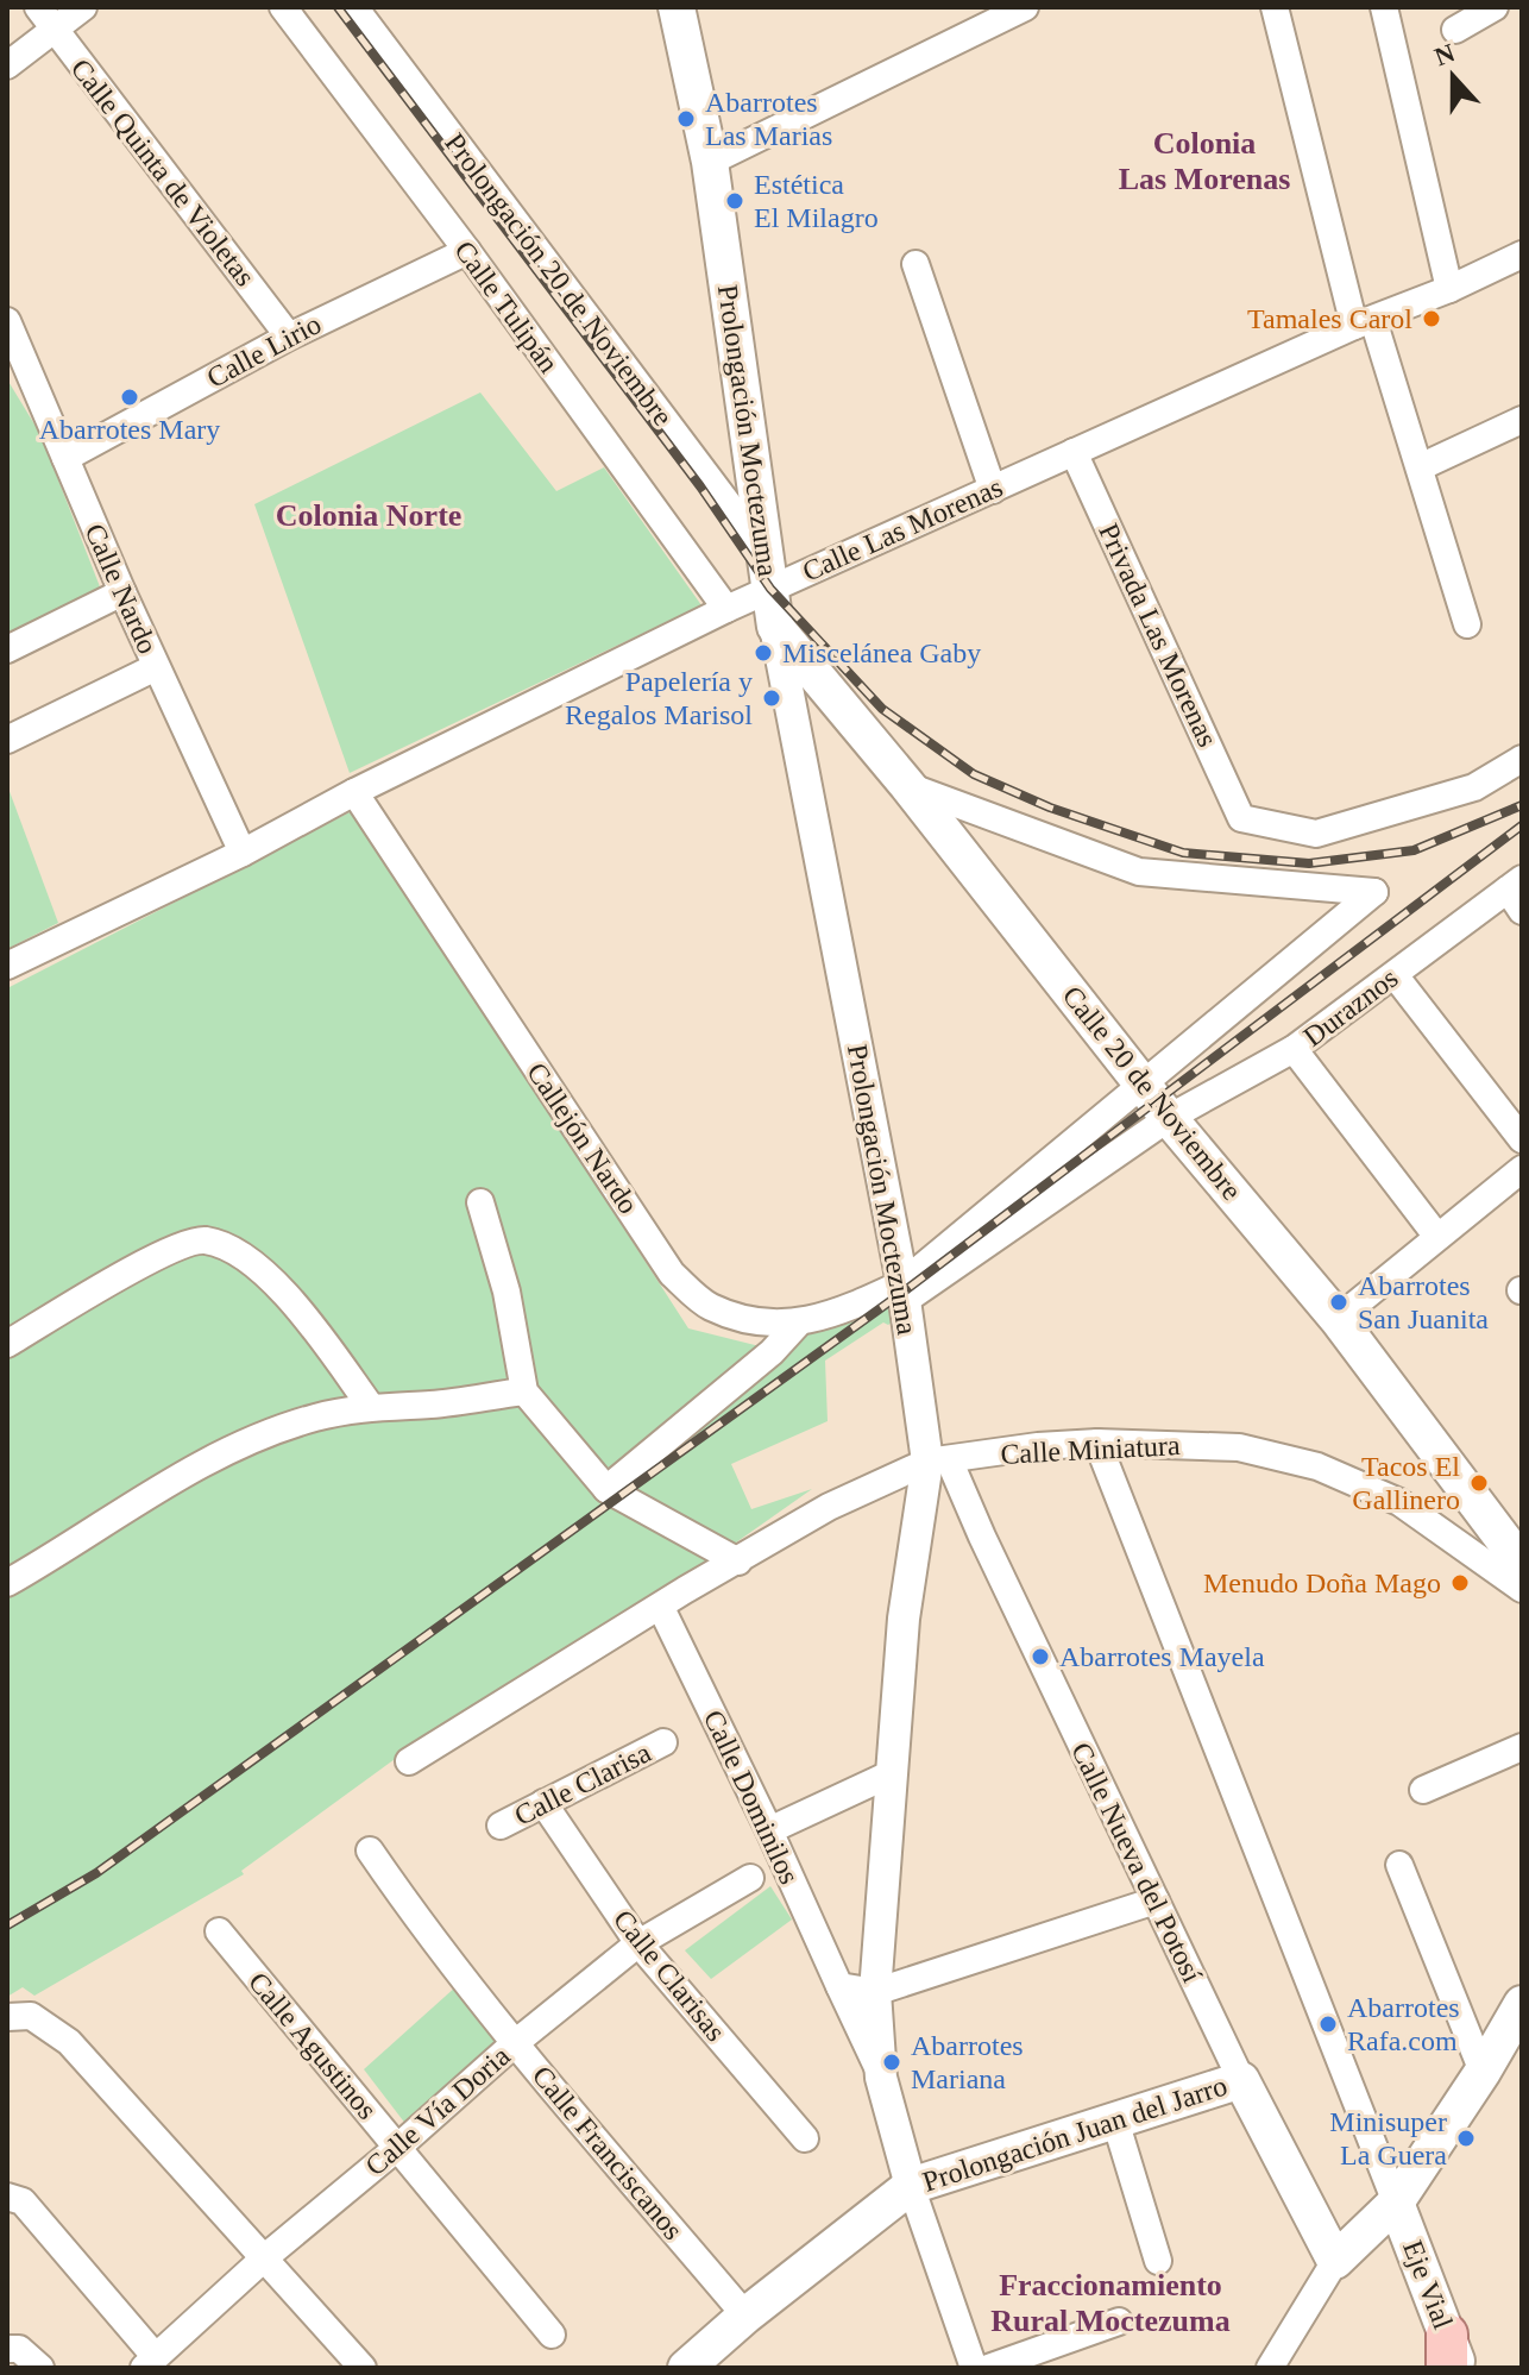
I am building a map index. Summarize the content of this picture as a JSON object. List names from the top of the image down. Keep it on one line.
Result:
{"streets":{"main road":["Prolongación Moctezuma","Calle 20 de Noviembre","Calle Nueva del Potosí","Prolongación Juan del Jarro","Eje Vial"],"street":["Calle Quinta de Violetas","Prolongación 20 de Noviembre","Calle Tulipán","Calle Lirio","Calle Las Morenas","Calle Nardo","Privada Las Morenas","Duraznos","Callejón Nardo","Calle Miniatura","Calle Clarisa","Calle Dominilos","Calle Clarisas","Calle Agustinos","Calle Vía Doria","Calle Franciscanos"]},"crossings":[["Calle Quinta de Violetas","Calle Lirio"],["Prolongación 20 de Noviembre","Prolongación Moctezuma"],["Calle Tulipán","Calle Lirio"],["Calle Tulipán","Calle Las Morenas"],["Calle Lirio","Calle Nardo"],["Prolongación Moctezuma","Calle Las Morenas"],["Prolongación Moctezuma","Duraznos"],["Prolongación Moctezuma","Calle 20 de Noviembre"],["Prolongación Moctezuma","Callejón Nardo"],["Prolongación Moctezuma","Calle Miniatura"],["Prolongación Moctezuma","Calle Dominilos"],["Prolongación Moctezuma","Calle Nueva del Potosí"],["Prolongación Moctezuma","Prolongación Juan del Jarro"],["Calle Las Morenas","Calle Nardo"],["Calle Las Morenas","Privada Las Morenas"],["Calle Las Morenas","Callejón Nardo"],["Duraznos","Calle 20 de Noviembre"],["Duraznos","Callejón Nardo"],["Calle Miniatura","Calle Dominilos"],["Calle Miniatura","Calle Nueva del Potosí"],["Calle Clarisa","Calle Clarisas"],["Calle Nueva del Potosí","Prolongación Juan del Jarro"],["Calle Clarisas","Calle Vía Doria"],["Calle Agustinos","Calle Vía Doria"],["Calle Vía Doria","Calle Franciscanos"],["Prolongación Juan del Jarro","Calle Franciscanos"]],"districts":["Colonia Las Morenas","Colonia Norte","Fraccionamiento Rural Moctezuma"],"places":["Abarrotes Las Marias","Estética El Milagro","Tamales Carol","Abarrotes Mary","Miscelánea Gaby","Papelería y Regalos Marisol","Abarrotes San Juanita","Tacos El Gallinero","Menudo Doña Mago","Abarrotes Mayela","Abarrotes Rafa.com","Abarrotes Mariana","Minisuper La Guera"],"north":"top"}
